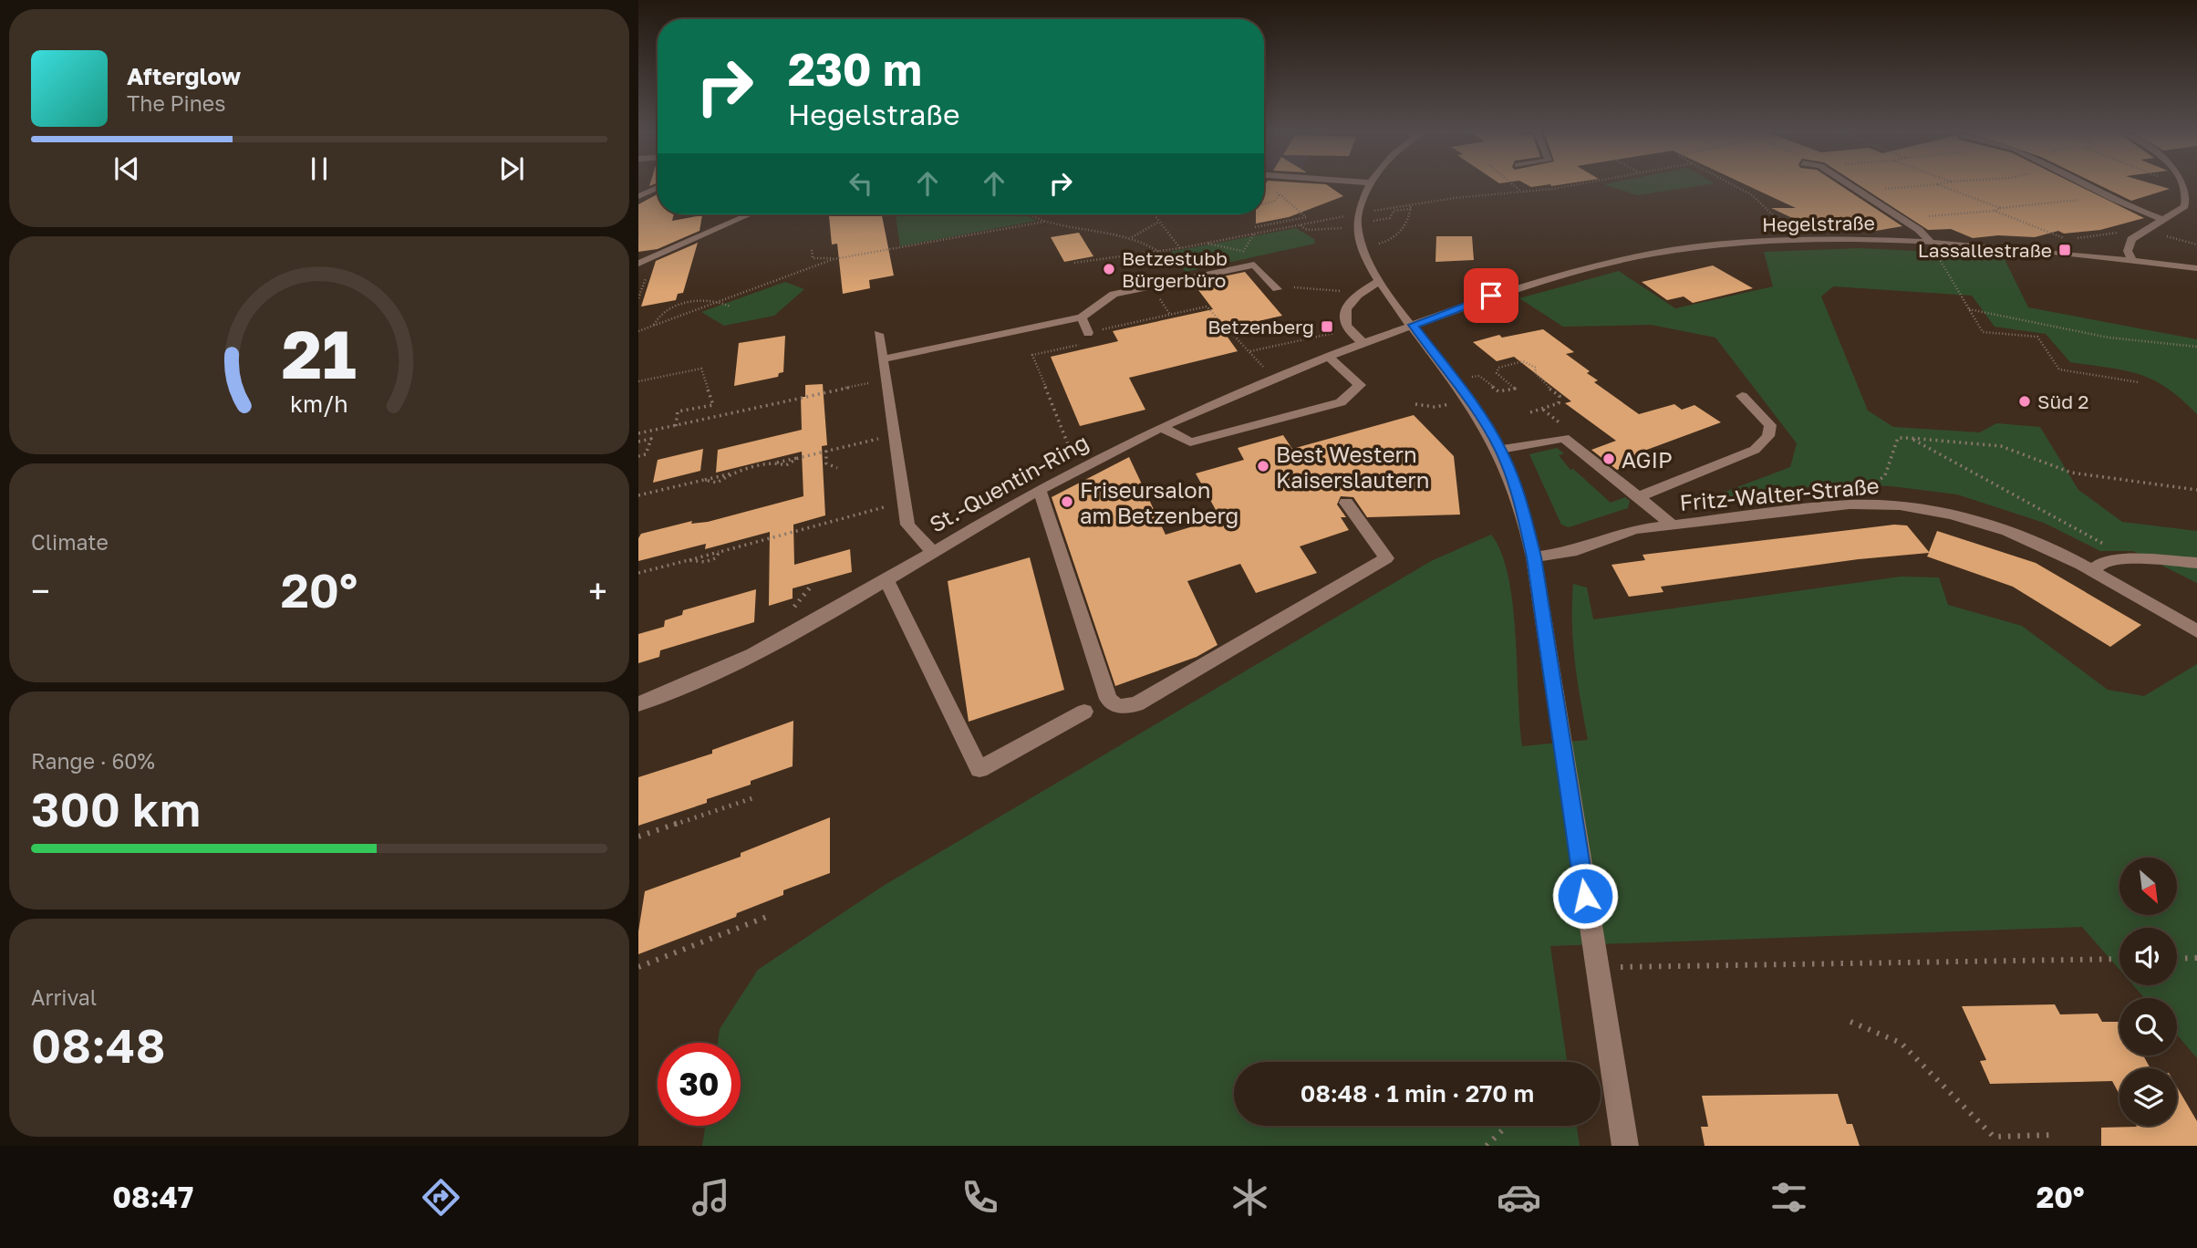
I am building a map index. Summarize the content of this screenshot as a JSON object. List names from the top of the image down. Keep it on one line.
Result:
{"streets":{"street":["Hegelstraße","St.-Quentin-Ring","Fritz-Walter-Straße"]},"crossings":[["Hegelstraße","St.-Quentin-Ring"]],"places":{"transit":["Lassallestraße","Betzenberg"],"other":["Betzestubb Bürgerbüro","Süd 2","AGIP","Best Western Kaiserslautern","Friseursalon am Betzenberg"]},"north":"bottom right","page":{"turn":["230 m","Hegelstraße"],"song":["Afterglow","The Pines"],"tile":["Climate",["Range · 60%","300 km"],["Arrival","08:48"]],"heat":["−","20°","+"],"limit":"30","trip":"08:48 · 1 min · 270 m","tabs":["08:47","20°"],"gauge":["21","km/h"]}}
